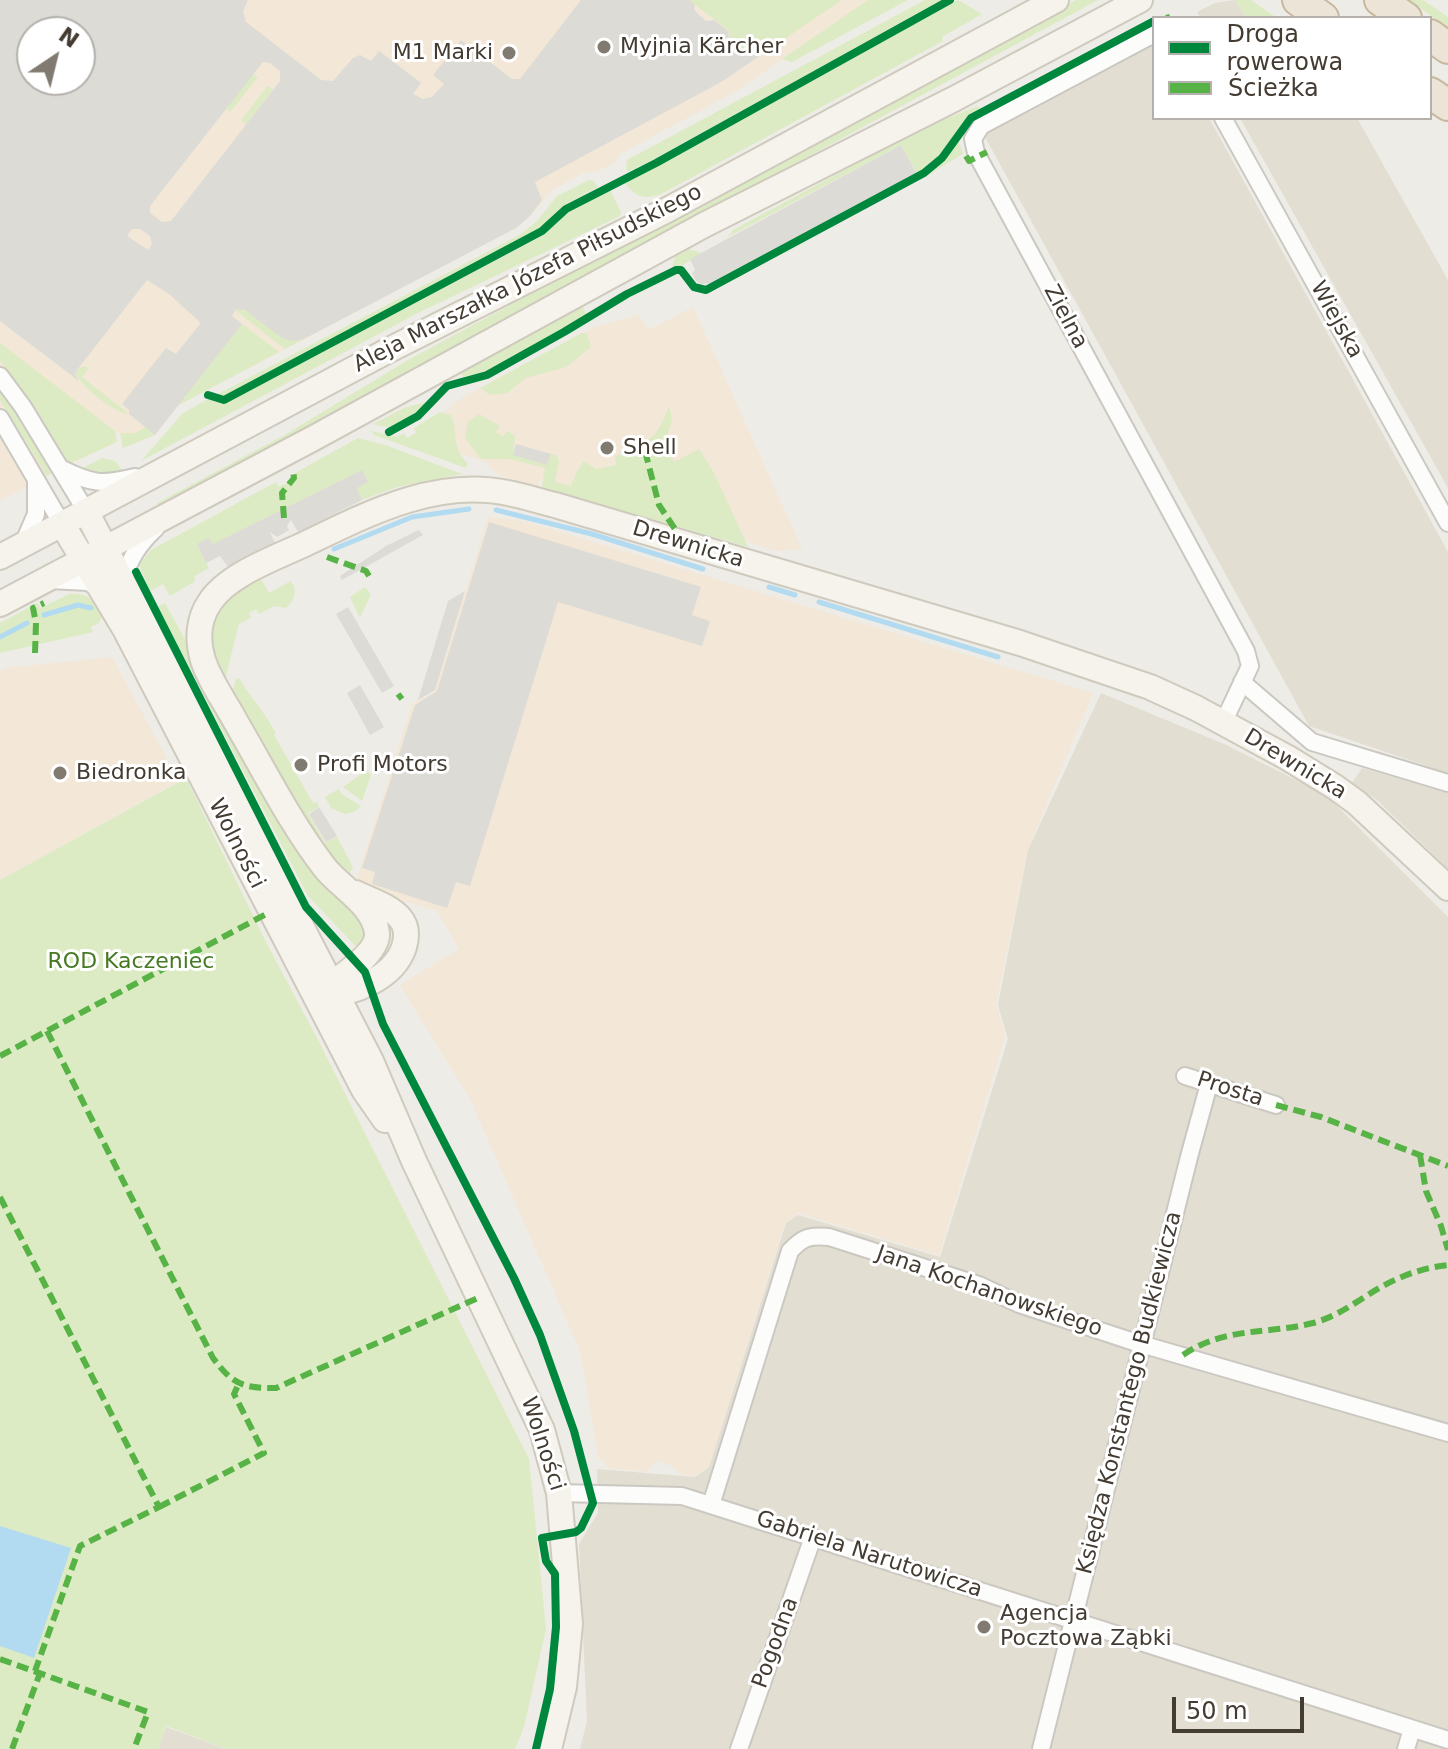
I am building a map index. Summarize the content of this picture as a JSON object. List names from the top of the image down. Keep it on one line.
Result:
{"streets":{"street":["Aleja Marszałka Józefa Piłsudskiego","Zielna","Wiejska","Drewnicka","Wolności","Prosta","Jana Kochanowskiego","Księdza Konstantego Budkiewicza","Gabriela Narutowicza","Pogodna"]},"crossings":[["Aleja Marszałka Józefa Piłsudskiego","Wolności"],["Zielna","Drewnicka"],["Drewnicka","Wolności"],["Wolności","Gabriela Narutowicza"],["Prosta","Księdza Konstantego Budkiewicza"],["Jana Kochanowskiego","Księdza Konstantego Budkiewicza"],["Jana Kochanowskiego","Gabriela Narutowicza"],["Księdza Konstantego Budkiewicza","Gabriela Narutowicza"],["Gabriela Narutowicza","Pogodna"]],"parks":["ROD Kaczeniec"],"places":["Myjnia Kärcher","M1 Marki","Shell","Profi Motors","Biedronka","Agencja Pocztowa Ząbki"],"legend":["Droga rowerowa","Ścieżka"],"scale_bar":"50 m","north":"top right"}
